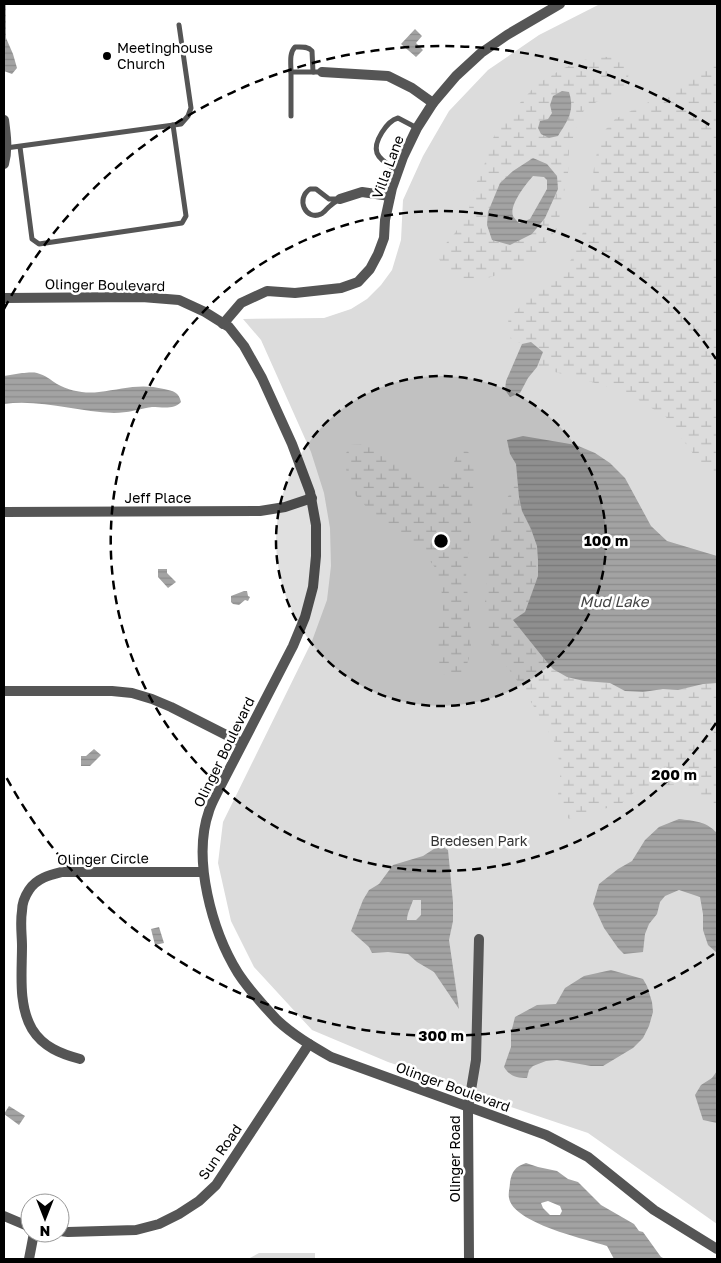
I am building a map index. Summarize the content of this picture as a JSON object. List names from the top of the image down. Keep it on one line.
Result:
{"streets":{"street":["Villa Lane","Olinger Boulevard","Jeff Place","Olinger Circle","Sun Road","Olinger Road"]},"crossings":[["Villa Lane","Olinger Boulevard"],["Olinger Boulevard","Jeff Place"],["Olinger Boulevard","Olinger Circle"],["Olinger Boulevard","Sun Road"],["Olinger Boulevard","Olinger Road"]],"water":["Mud Lake"],"parks":["Bredesen Park"],"places":["Meetinghouse Church"],"north":"bottom","rings":["100 m","200 m","300 m"]}
